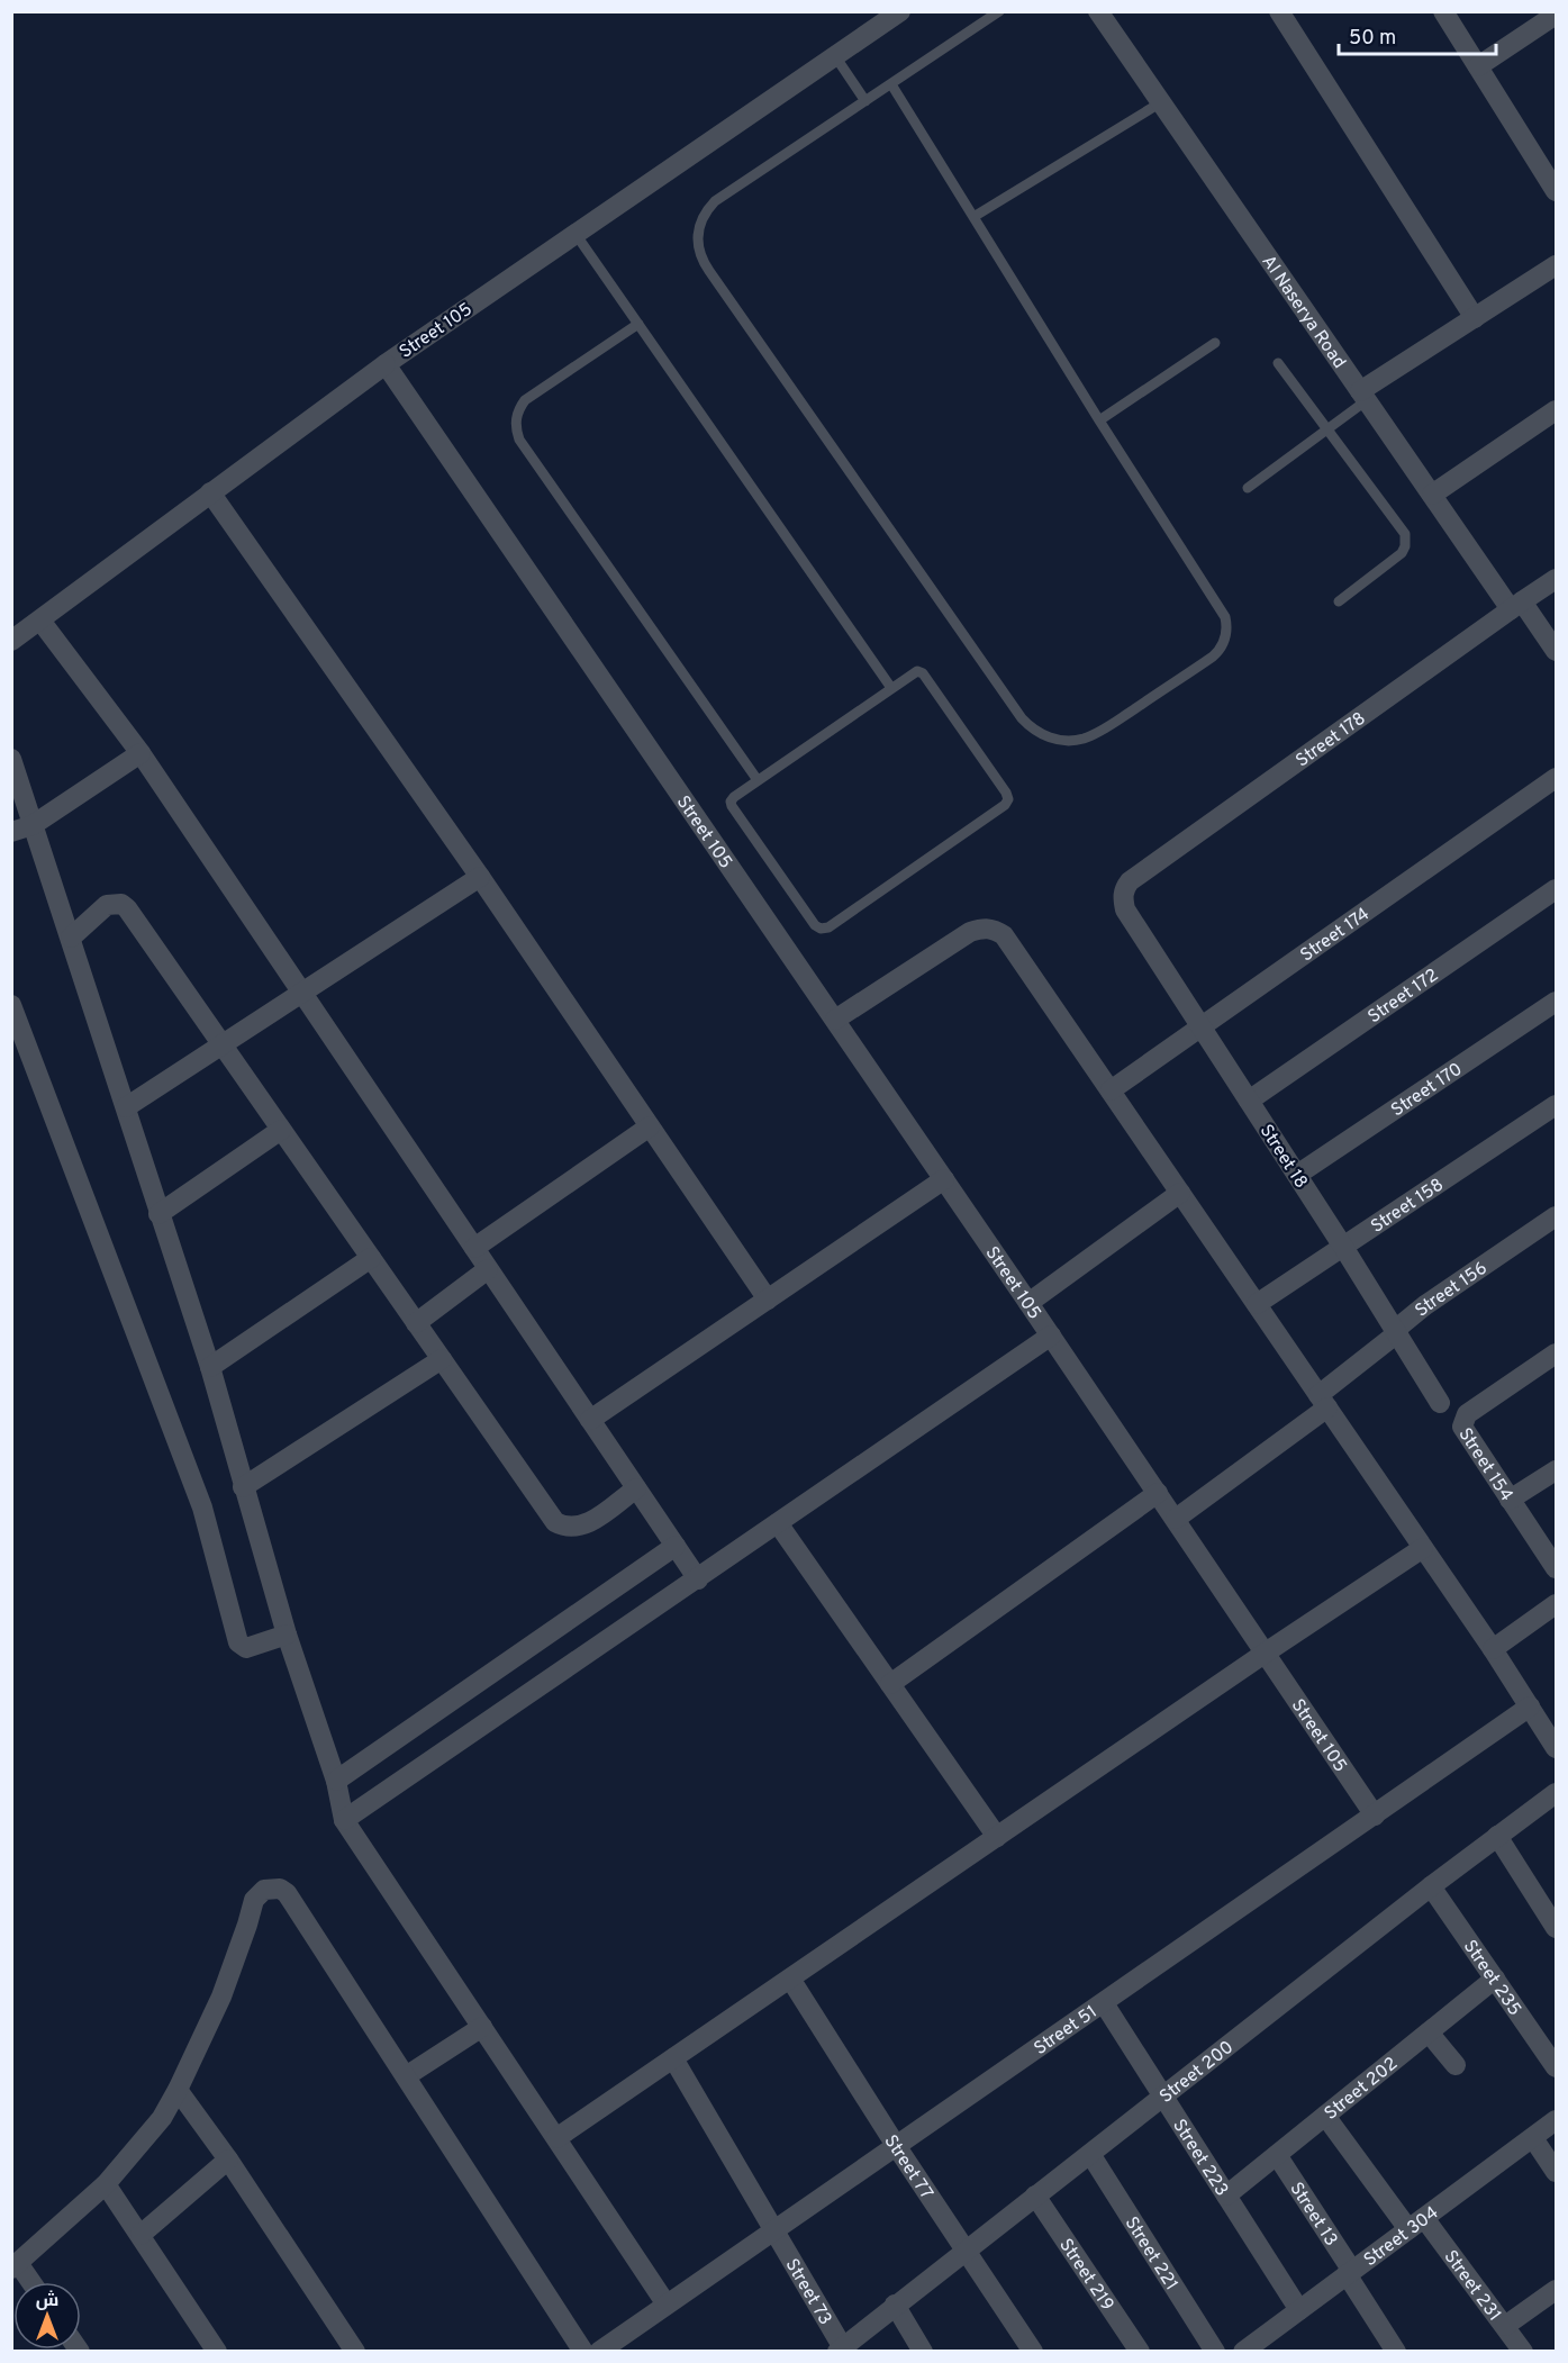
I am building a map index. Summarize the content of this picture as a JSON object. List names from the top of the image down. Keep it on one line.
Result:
{"streets":{"street":["Al Naserya Road","Street 105","Street 178","Street 174","Street 172","Street 170","Street 18","Street 158","Street 156","Street 154","Street 235","Street 51","Street 200","Street 202","Street 223","Street 77","Street 13","Street 304","Street 221","Street 219","Street 231","Street 73"]},"crossings":[["Al Naserya Road","Street 178"],["Street 105","Street 156"],["Street 105","Street 51"],["Street 178","Street 18"],["Street 174","Street 18"],["Street 172","Street 18"],["Street 170","Street 18"],["Street 18","Street 158"],["Street 18","Street 156"],["Street 235","Street 200"],["Street 235","Street 202"],["Street 51","Street 223"],["Street 51","Street 77"],["Street 51","Street 73"],["Street 200","Street 223"],["Street 200","Street 77"],["Street 200","Street 221"],["Street 200","Street 219"],["Street 200","Street 73"],["Street 202","Street 223"],["Street 202","Street 13"],["Street 202","Street 231"],["Street 223","Street 304"],["Street 13","Street 304"],["Street 304","Street 231"]],"scale_bar":"50 m","north":"top"}
